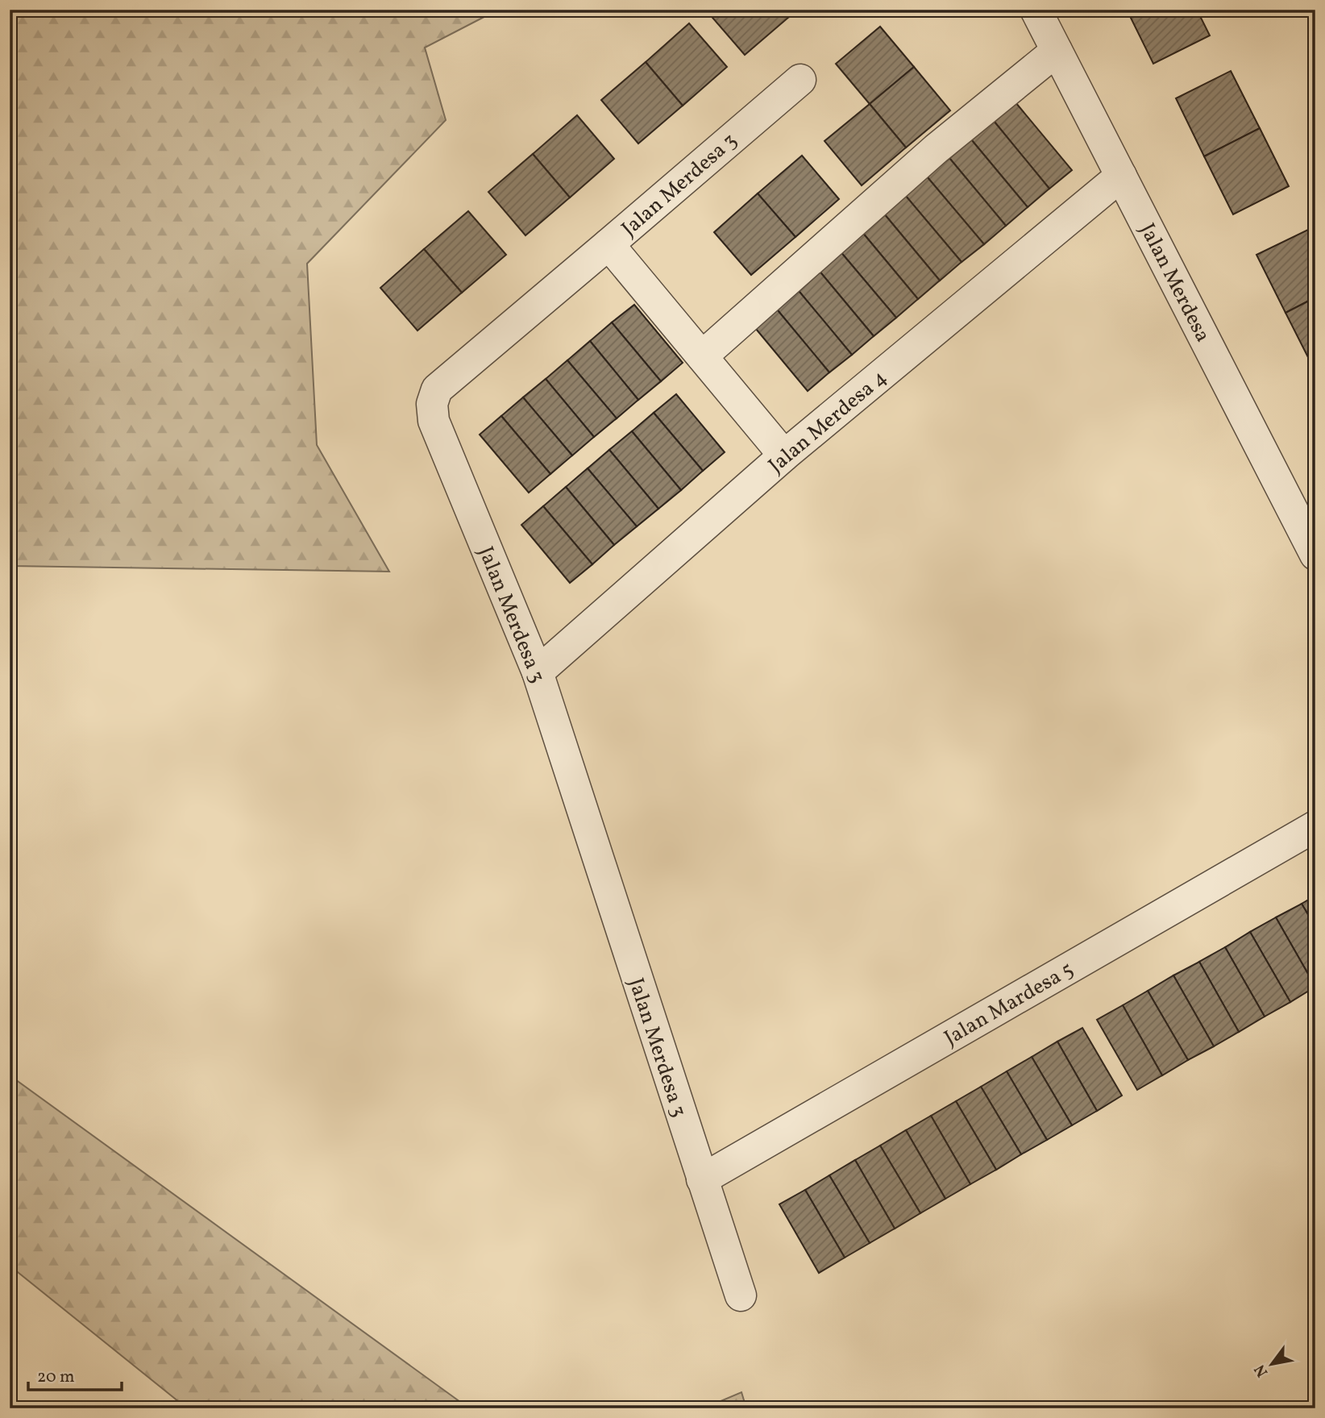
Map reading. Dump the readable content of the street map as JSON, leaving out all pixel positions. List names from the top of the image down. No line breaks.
{"streets":{"street":["Jalan Merdesa 3","Jalan Merdesa","Jalan Merdesa 4","Jalan Mardesa 5"]},"crossings":[["Jalan Merdesa 3","Jalan Merdesa 4"],["Jalan Merdesa 3","Jalan Mardesa 5"],["Jalan Merdesa","Jalan Merdesa 4"]],"scale_bar":"20 m","north":"bottom left"}
